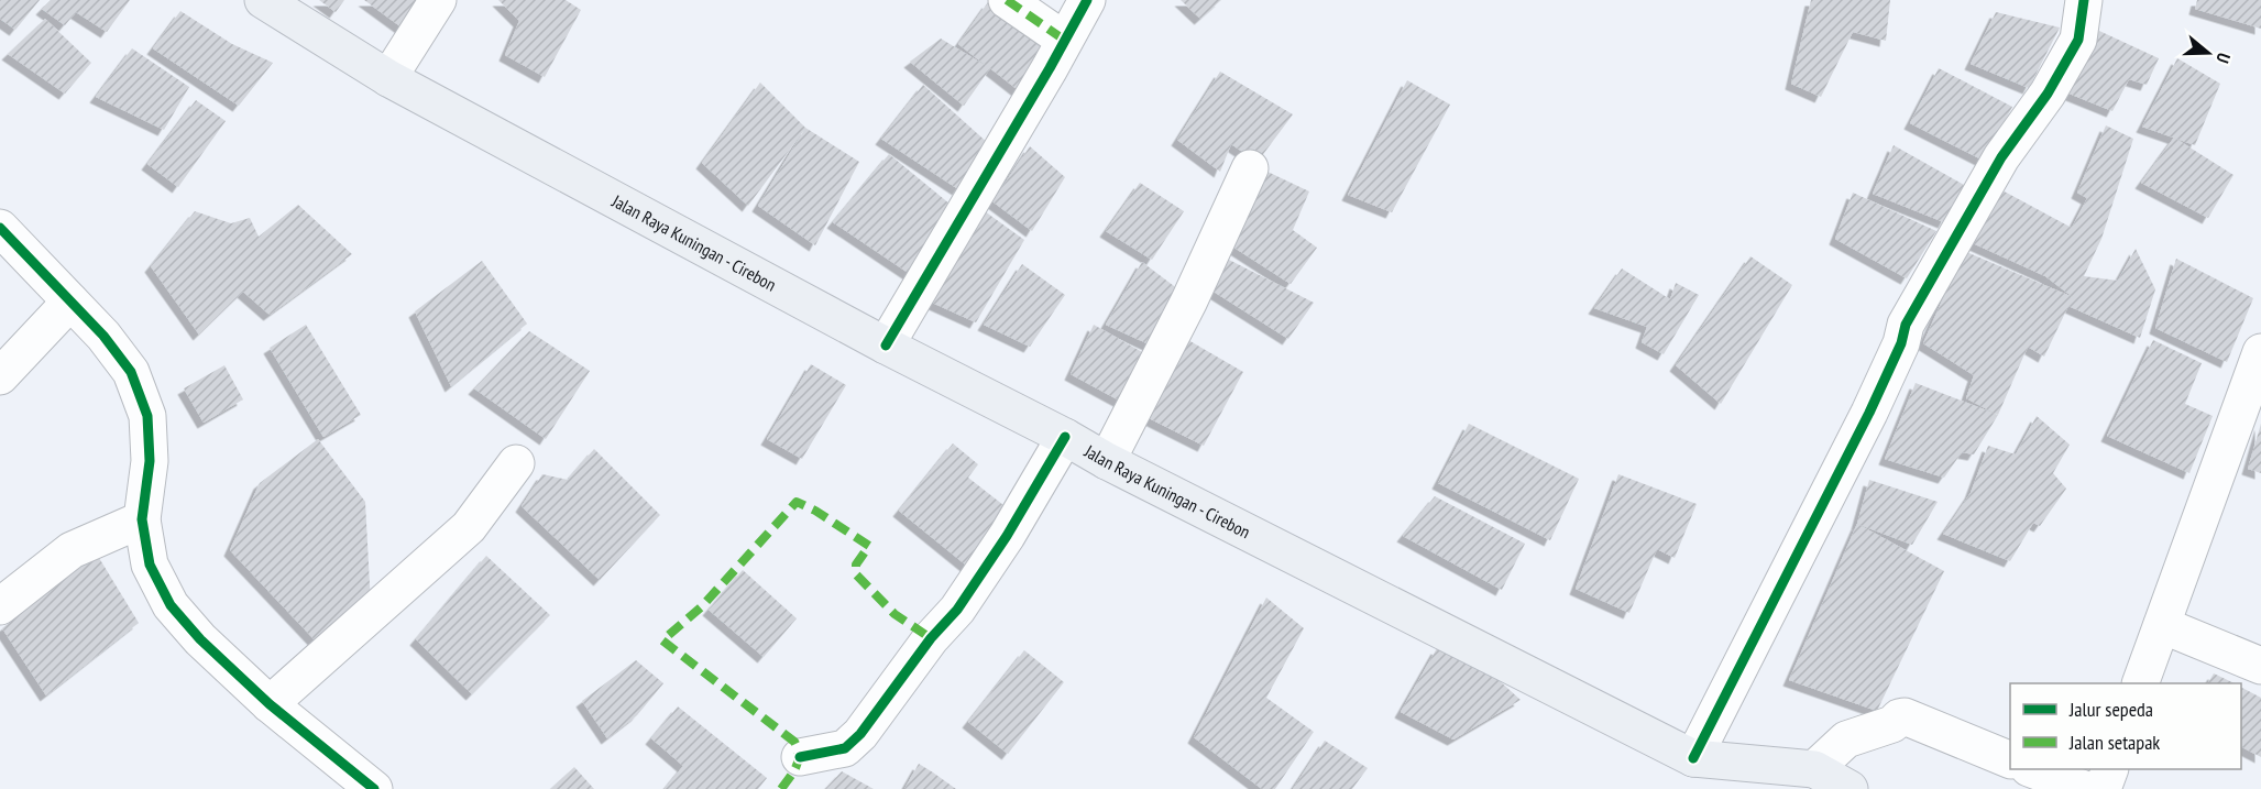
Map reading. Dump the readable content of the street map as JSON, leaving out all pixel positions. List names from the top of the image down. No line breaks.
{"streets":{"highway":["Jalan Raya Kuningan - Cirebon"]},"legend":["Jalur sepeda","Jalan setapak"],"north":"right"}
